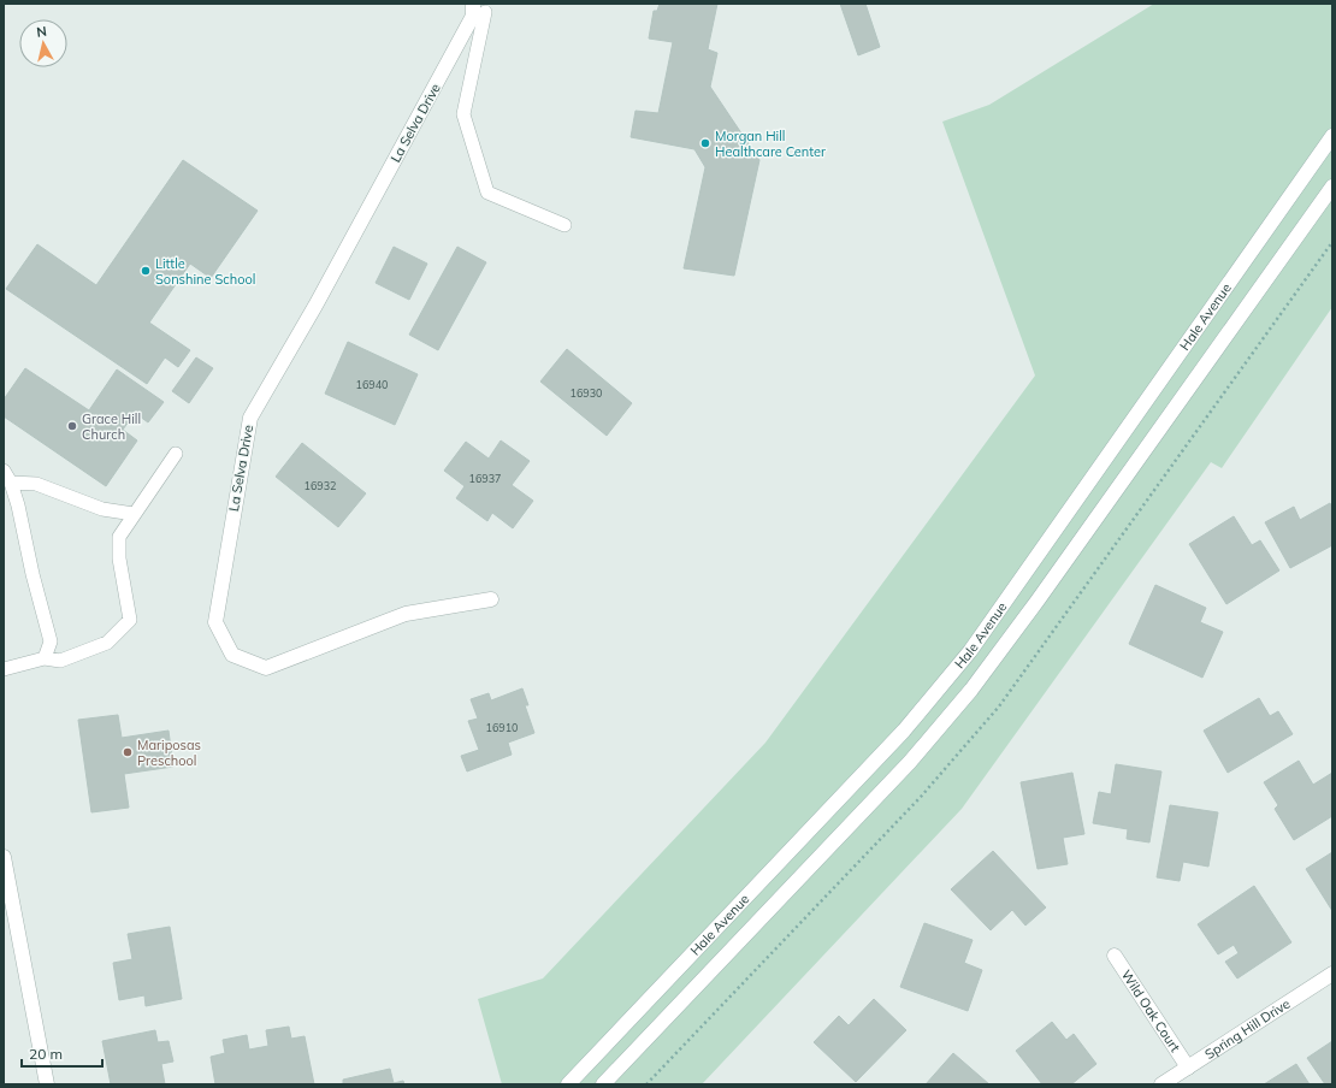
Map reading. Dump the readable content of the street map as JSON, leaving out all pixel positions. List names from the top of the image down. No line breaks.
{"streets":{"main road":["La Selva Drive","Hale Avenue","Wild Oak Court","Spring Hill Drive"]},"crossings":[["Wild Oak Court","Spring Hill Drive"]],"places":["Morgan Hill Healthcare Center","Little Sonshine School","Grace Hill Church","Mariposas Preschool"],"house_numbers":["16940","16930","16937","16932","16910"],"scale_bar":"20 m","north":"top"}
